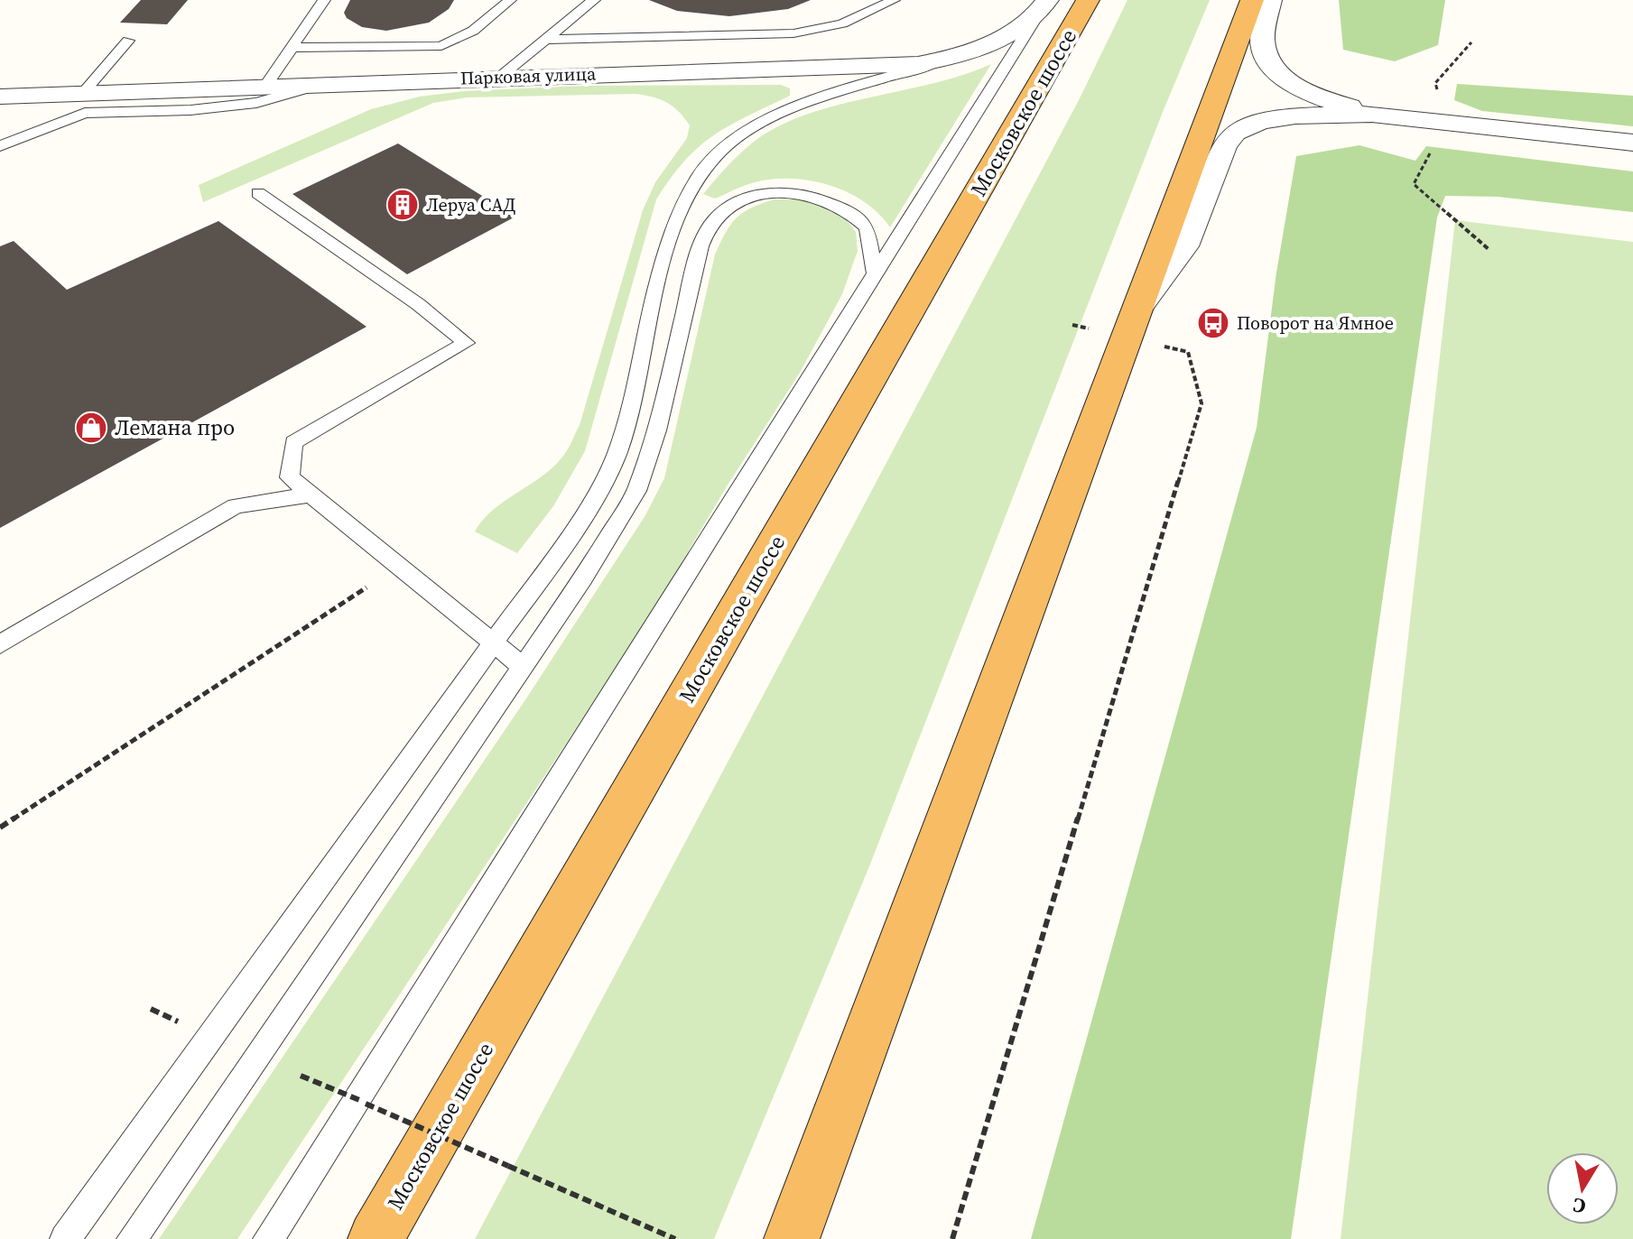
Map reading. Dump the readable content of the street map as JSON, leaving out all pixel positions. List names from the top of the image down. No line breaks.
{"streets":{"highway":["Московское шоссе"],"street":["Парковая улица"]},"places":{"building":["Леруа САД"],"bus stop":["Поворот на Ямное"],"shop":["Лемана про"]},"north":"bottom"}
